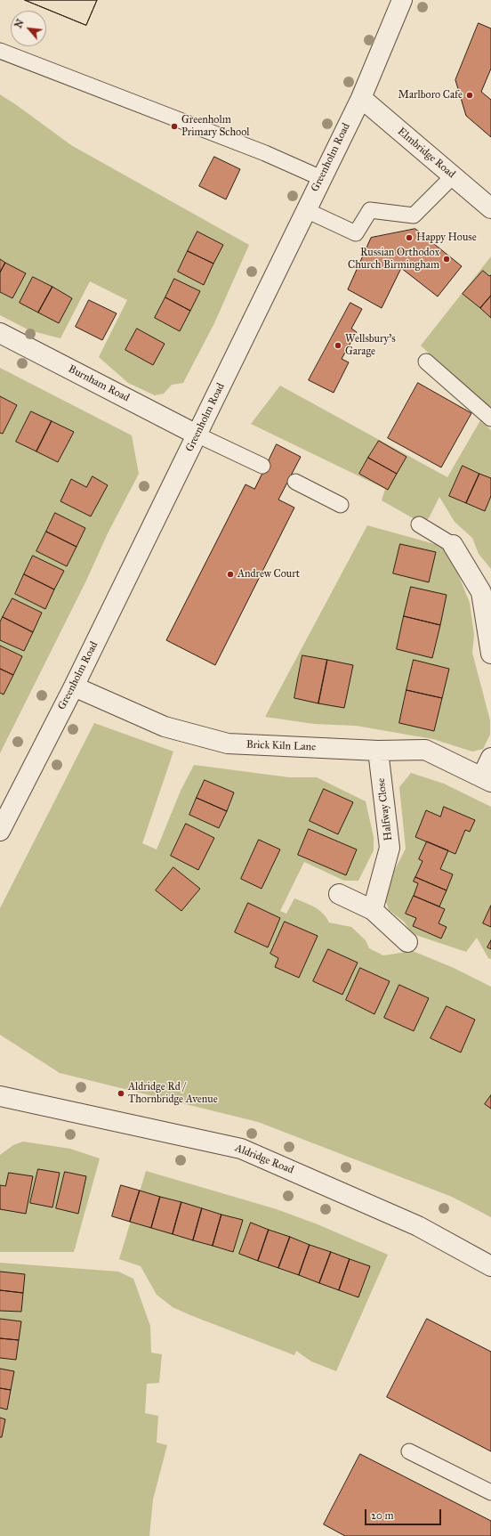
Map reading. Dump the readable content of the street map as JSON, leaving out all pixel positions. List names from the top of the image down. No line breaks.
{"streets":{"street":["Elmbridge Road","Greenholm Road","Burnham Road","Brick Kiln Lane","Halfway Close","Aldridge Road"]},"crossings":[["Elmbridge Road","Greenholm Road"],["Greenholm Road","Burnham Road"],["Greenholm Road","Brick Kiln Lane"],["Brick Kiln Lane","Halfway Close"]],"places":["Marlboro Cafe","Greenholm Primary School","Happy House","Russian Orthodox Church Birmingham","Wellsbury's Garage","Andrew Court","Aldridge Rd / Thornbridge Avenue"],"scale_bar":"20 m","north":"top left"}
